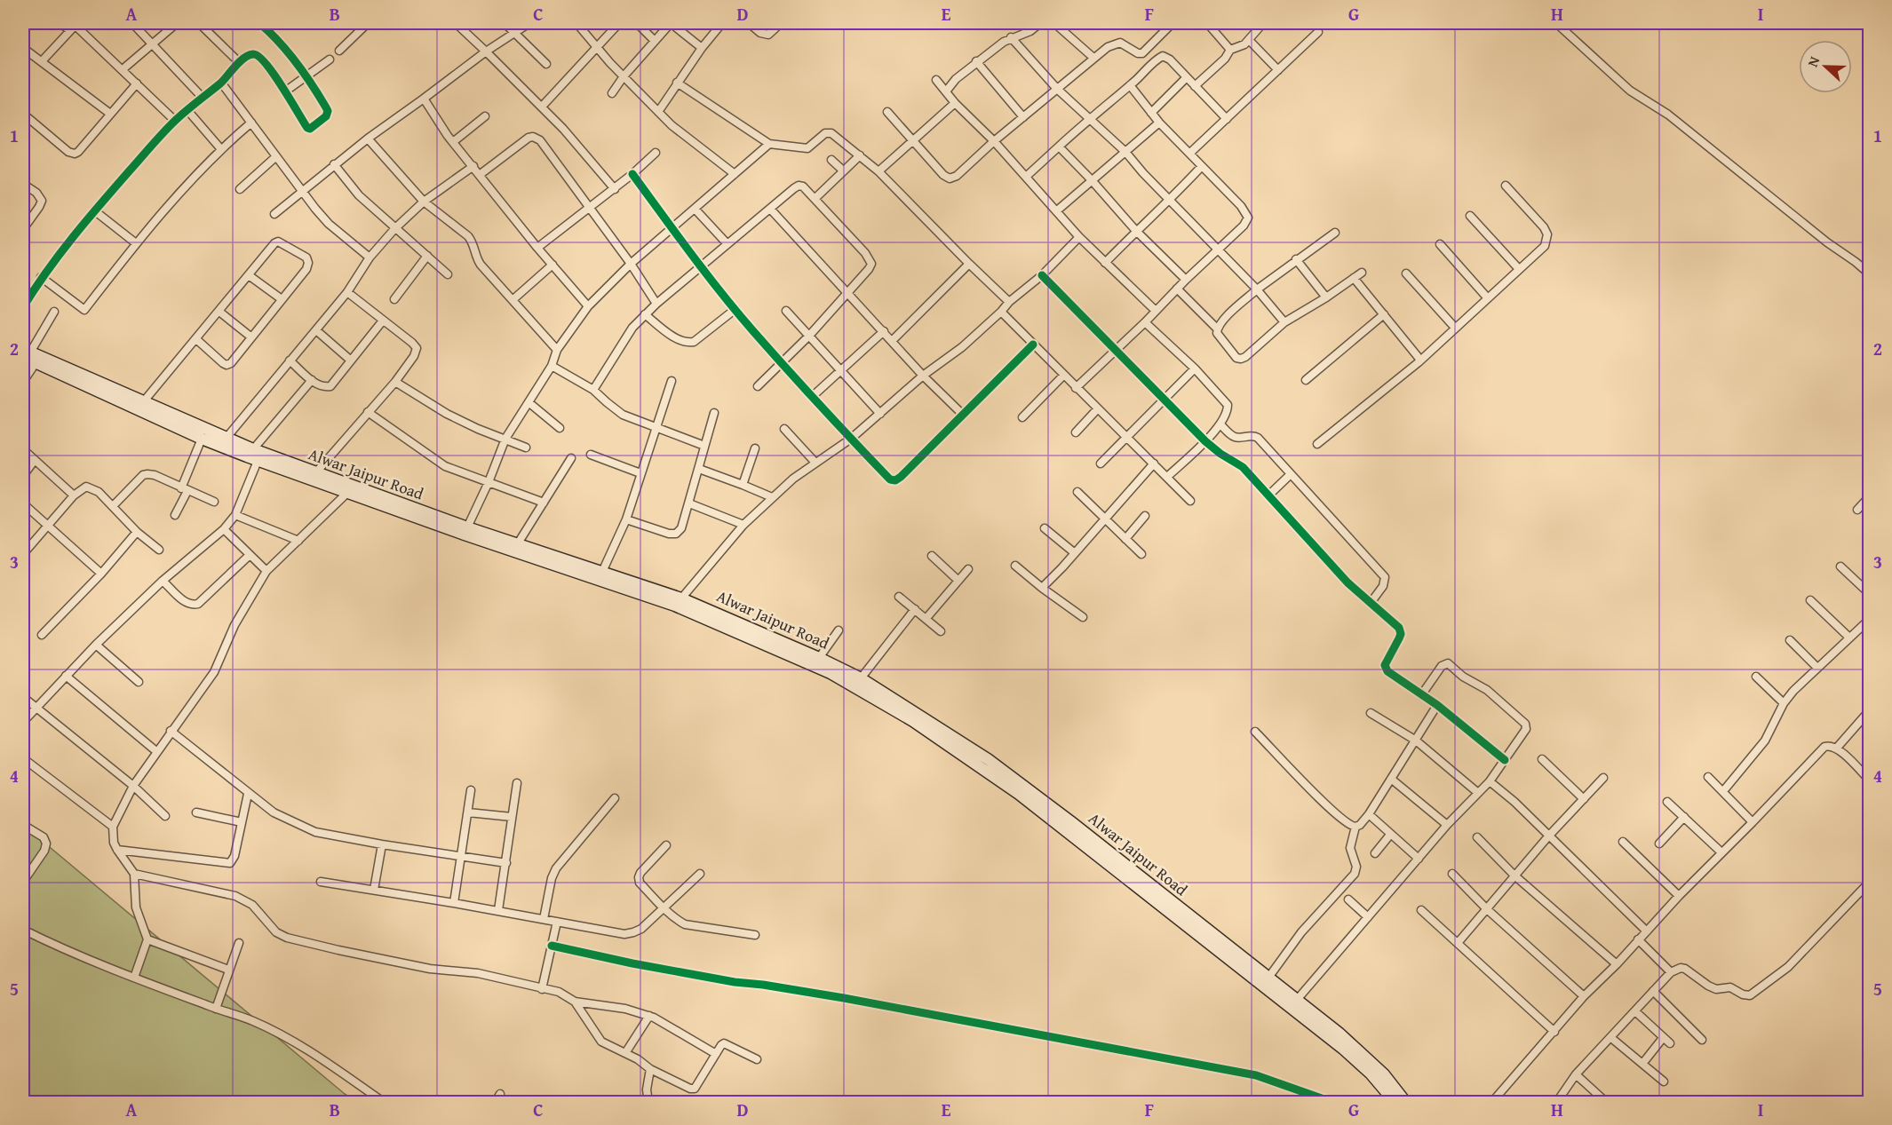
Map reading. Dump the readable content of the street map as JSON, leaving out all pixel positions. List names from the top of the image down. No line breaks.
{"streets":{"main road":["Alwar Jaipur Road"]},"north":"left","grid":{"columns":["A","B","C","D","E","F","G","H","I"],"rows":["1","2","3","4","5"]}}
